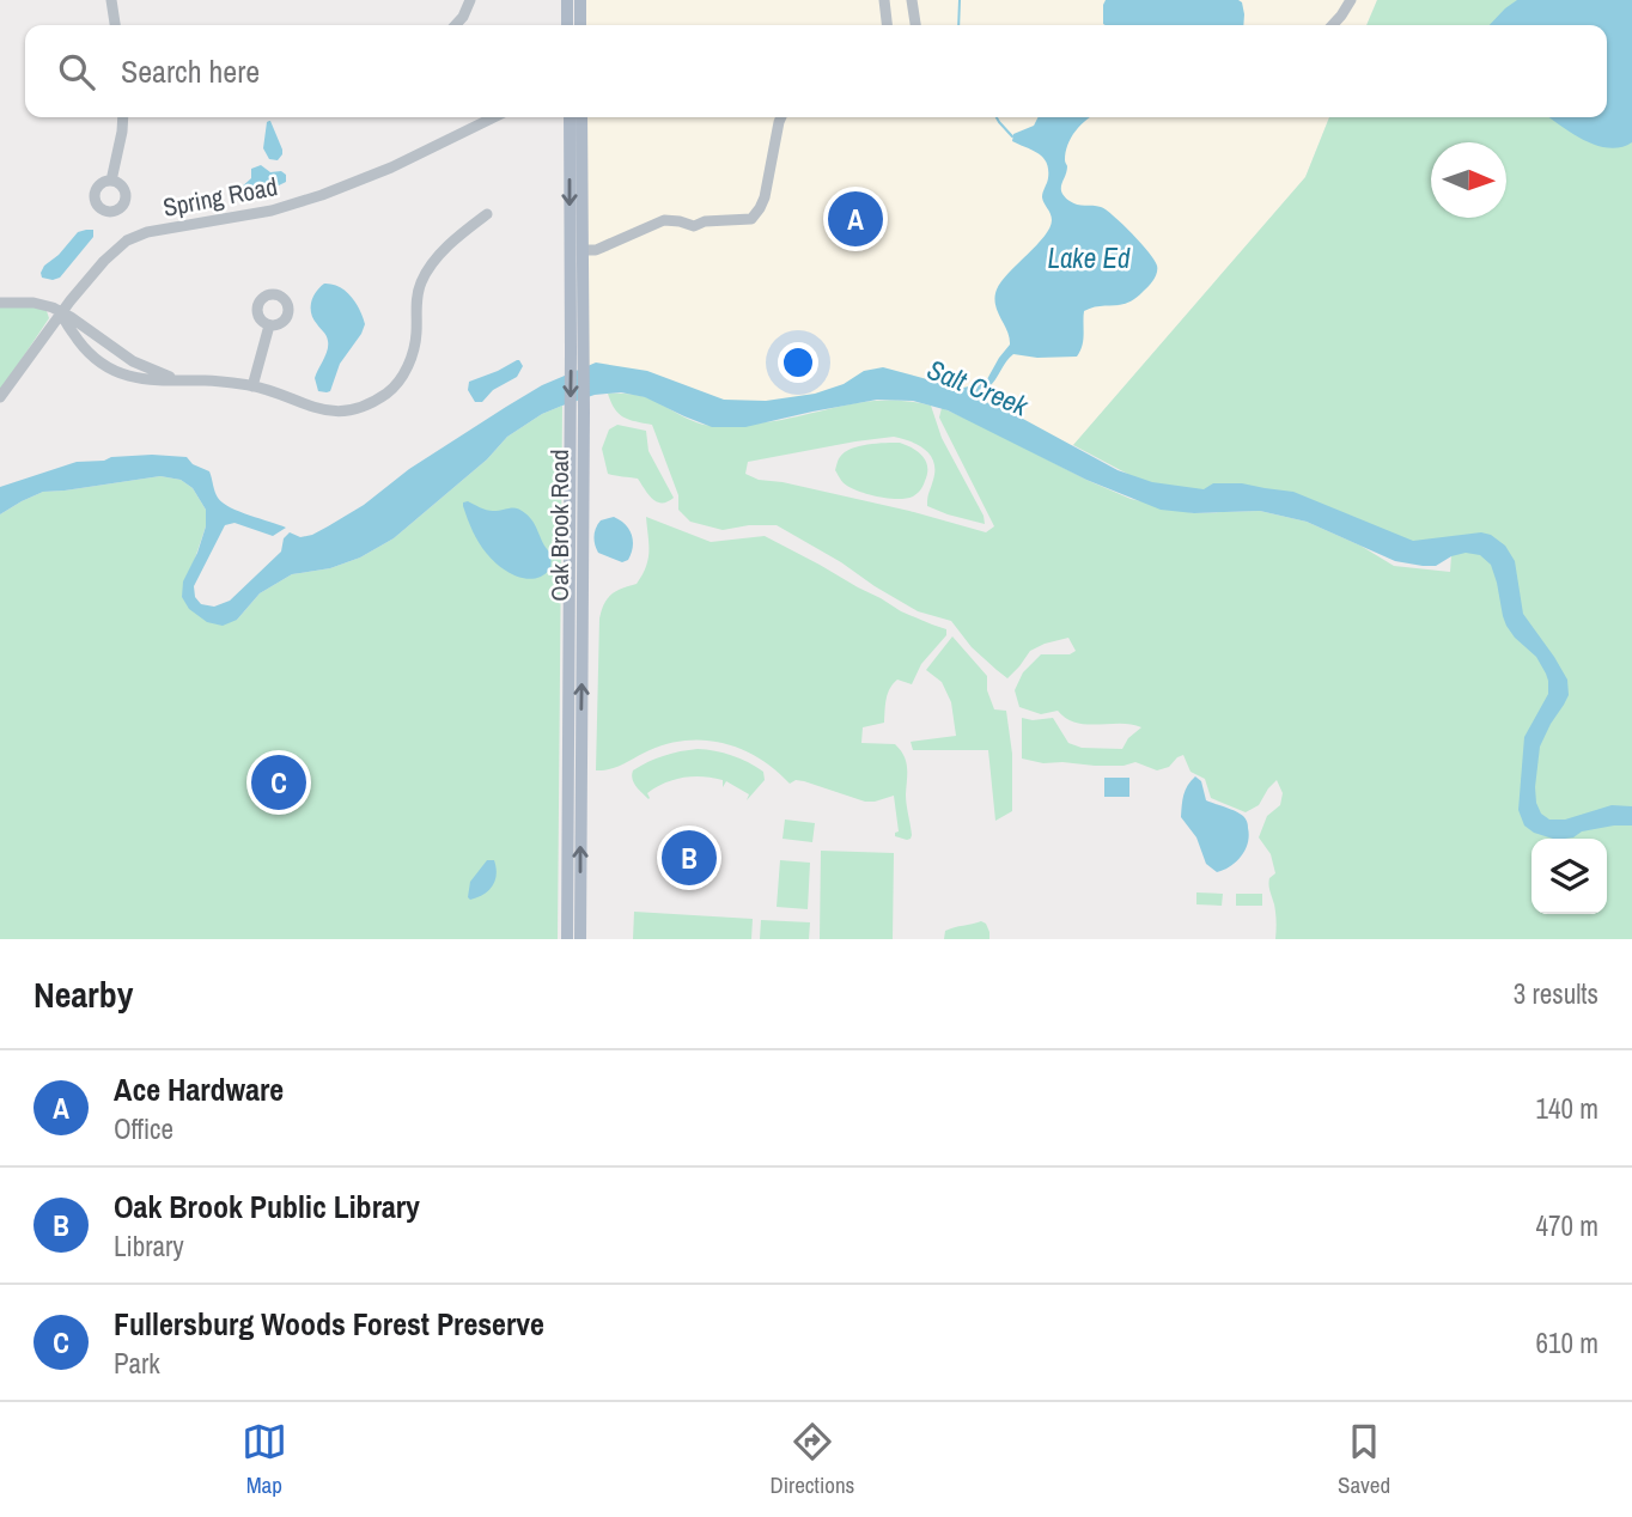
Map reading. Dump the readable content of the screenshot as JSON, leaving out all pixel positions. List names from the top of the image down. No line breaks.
{"streets":{"main road":["Oak Brook Road"],"street":["Spring Road"]},"water":["Lake Ed","Salt Creek"],"north":"right","page":{"search":"Search here","pins":["A","C","B"],"heading":["Nearby","3 results"],"list":[{"mark":"A","name":"Ace Hardware","note":"Office","value":"140 m"},{"mark":"B","name":"Oak Brook Public Library","note":"Library","value":"470 m"},{"mark":"C","name":"Fullersburg Woods Forest Preserve","note":"Park","value":"610 m"}],"nav":["Map","Directions","Saved"]}}
